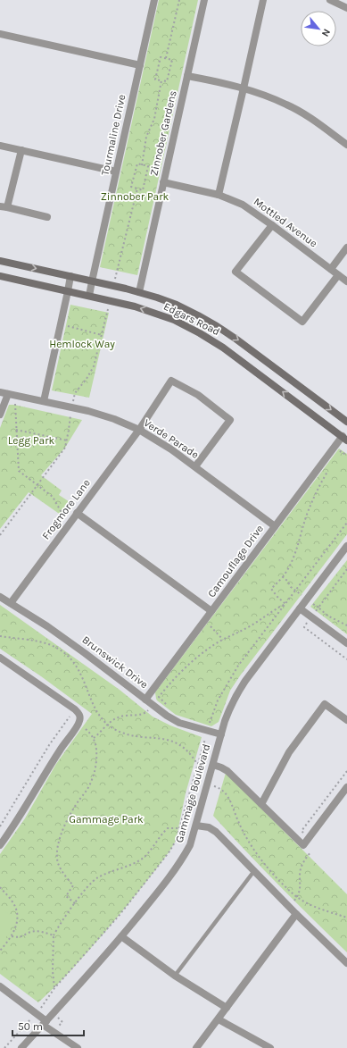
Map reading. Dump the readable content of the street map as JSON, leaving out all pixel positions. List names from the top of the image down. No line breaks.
{"streets":{"main road":["Edgars Road"],"street":["Zinnober Gardens","Tourmaline Drive","Mottled Avenue","Verde Parade","Frogmore Lane","Camouflage Drive","Brunswick Drive","Gammage Boulevard"]},"crossings":[["Zinnober Gardens","Mottled Avenue"],["Zinnober Gardens","Edgars Road"],["Tourmaline Drive","Edgars Road"],["Edgars Road","Camouflage Drive"],["Verde Parade","Frogmore Lane"],["Verde Parade","Camouflage Drive"],["Frogmore Lane","Brunswick Drive"],["Camouflage Drive","Brunswick Drive"],["Brunswick Drive","Gammage Boulevard"]],"parks":["Zinnober Park","Hemlock Way","Legg Park","Gammage Park"],"scale_bar":"50 m","north":"bottom right"}
